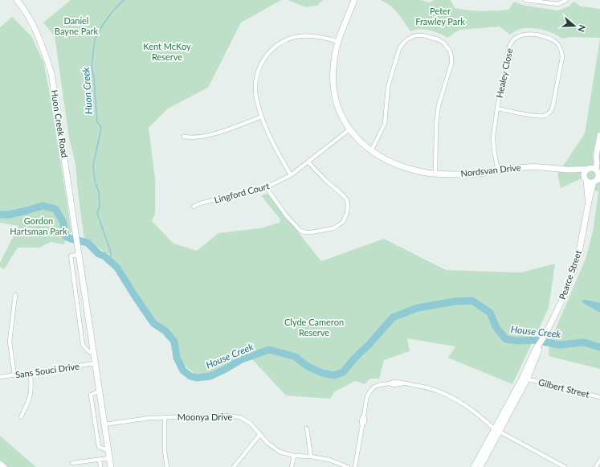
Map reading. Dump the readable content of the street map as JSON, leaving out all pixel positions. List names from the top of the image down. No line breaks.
{"streets":{"street":["Healey Close","Huon Creek Road","Nordsvan Drive","Lingford Court","Pearce Street","Sans Souci Drive","Gilbert Street","Moonya Drive"]},"crossings":[["Healey Close","Nordsvan Drive"],["Huon Creek Road","Sans Souci Drive"],["Huon Creek Road","Moonya Drive"],["Nordsvan Drive","Lingford Court"],["Nordsvan Drive","Pearce Street"],["Pearce Street","Gilbert Street"]],"water":["Huon Creek","House Creek"],"parks":["Peter Frawley Park","Daniel Bayne Park","Kent McKoy Reserve","Gordon Hartsman Park","Clyde Cameron Reserve"],"north":"right"}
